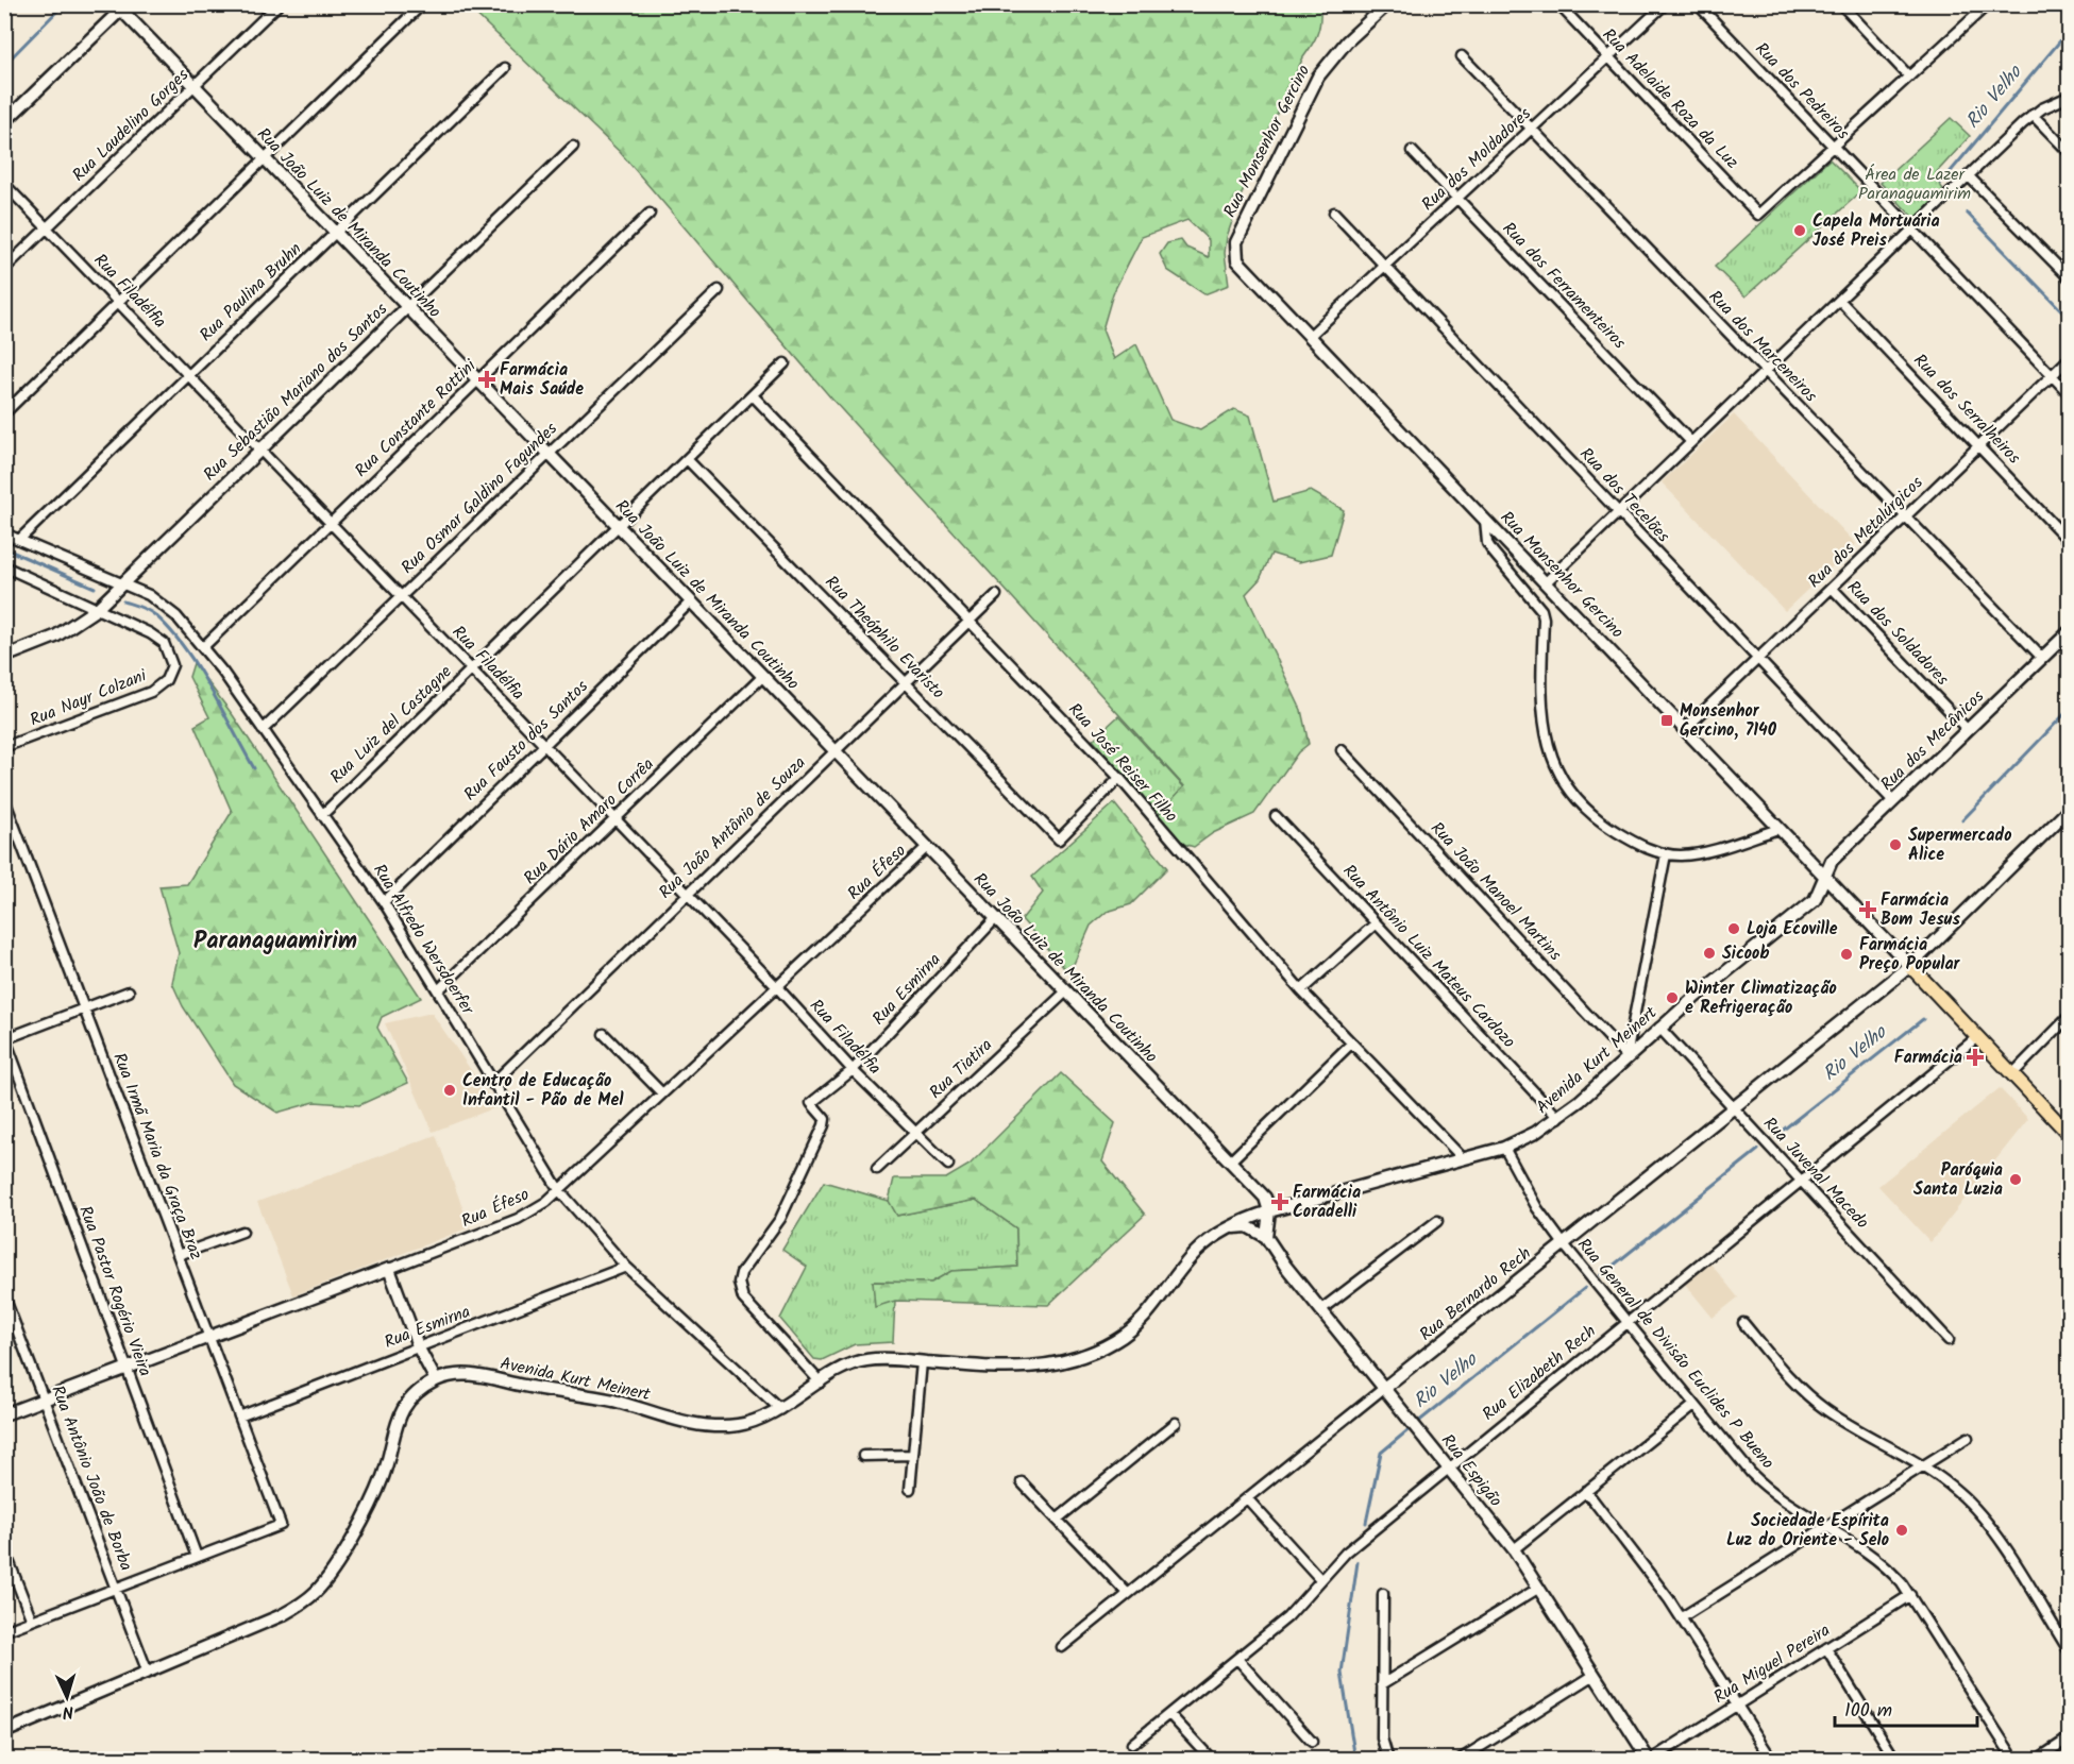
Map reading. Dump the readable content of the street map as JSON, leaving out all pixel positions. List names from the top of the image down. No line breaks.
{"streets":{"main road":["Rua Monsenhor Gercino","Rua João Luiz de Miranda Coutinho","Rua Sebastião Mariano dos Santos","Rua dos Mecânicos","Rua Éfeso","Avenida Kurt Meinert","Rua Bernardo Rech","Rua Espigão"],"street":["Rua dos Pedreiros","Rua Adelaide Roza da Luz","Rua Laudelino Gorges","Rua dos Moldadores","Rua dos Ferramenteiros","Rua Filadélfia","Rua Paulina Bruhn","Rua dos Marceneiros","Rua dos Serralheiros","Rua Constante Rottini","Rua dos Tecelões","Rua Osmar Galdino Fagundes","Rua dos Metalúrgicos","Rua dos Soldadores","Rua Theóphilo Evaristo","Rua Nayr Colzani","Rua Luiz del Castagne","Rua Fausto dos Santos","Rua José Reiser Filho","Rua Dário Amaro Corrêa","Rua João Antônio de Souza","Rua João Manoel Martins","Rua Alfredo Wersdoerfer","Rua Antônio Luiz Mateus Cardozo","Rua Esmirna","Rua Tiatira","Rua Irmã Maria da Graça Braz","Rua Juvenal Macedo","Rua Pastor Rogério Vieira","Rua General de Divisão Euclides P Bueno","Rua Elizabeth Rech","Rua Antônio João de Borba","Rua Miguel Pereira"]},"crossings":[["Rua dos Pedreiros","Rua Adelaide Roza da Luz"],["Rua dos Pedreiros","Rua dos Metalúrgicos"],["Rua Adelaide Roza da Luz","Rua dos Moldadores"],["Rua Laudelino Gorges","Rua João Luiz de Miranda Coutinho"],["Rua Laudelino Gorges","Rua Filadélfia"],["Rua Monsenhor Gercino","Rua dos Moldadores"],["Rua Monsenhor Gercino","Rua dos Metalúrgicos"],["Rua Monsenhor Gercino","Rua dos Mecânicos"],["Rua Monsenhor Gercino","Avenida Kurt Meinert"],["Rua Monsenhor Gercino","Rua Bernardo Rech"],["Rua Monsenhor Gercino","Rua Elizabeth Rech"],["Rua dos Moldadores","Rua dos Ferramenteiros"],["Rua dos Moldadores","Rua dos Marceneiros"],["Rua dos Moldadores","Rua dos Tecelões"],["Rua João Luiz de Miranda Coutinho","Rua Paulina Bruhn"],["Rua João Luiz de Miranda Coutinho","Rua Sebastião Mariano dos Santos"],["Rua João Luiz de Miranda Coutinho","Rua Constante Rottini"],["Rua João Luiz de Miranda Coutinho","Rua Osmar Galdino Fagundes"],["Rua João Luiz de Miranda Coutinho","Rua Luiz del Castagne"],["Rua João Luiz de Miranda Coutinho","Rua Fausto dos Santos"],["Rua João Luiz de Miranda Coutinho","Rua Dário Amaro Corrêa"],["Rua João Luiz de Miranda Coutinho","Rua João Antônio de Souza"],["Rua João Luiz de Miranda Coutinho","Rua Éfeso"],["Rua João Luiz de Miranda Coutinho","Rua Esmirna"],["Rua João Luiz de Miranda Coutinho","Avenida Kurt Meinert"],["Rua João Luiz de Miranda Coutinho","Rua Tiatira"],["Rua Filadélfia","Rua Paulina Bruhn"],["Rua Filadélfia","Rua Sebastião Mariano dos Santos"],["Rua Filadélfia","Rua Constante Rottini"],["Rua Filadélfia","Rua Osmar Galdino Fagundes"],["Rua Filadélfia","Rua Luiz del Castagne"],["Rua Filadélfia","Rua Fausto dos Santos"],["Rua Filadélfia","Rua Dário Amaro Corrêa"],["Rua Filadélfia","Rua João Antônio de Souza"],["Rua Filadélfia","Rua Éfeso"],["Rua Filadélfia","Rua Esmirna"],["Rua Filadélfia","Rua Tiatira"],["Rua Paulina Bruhn","Rua Alfredo Wersdoerfer"],["Rua dos Marceneiros","Rua dos Metalúrgicos"],["Rua dos Marceneiros","Rua dos Mecânicos"],["Rua Sebastião Mariano dos Santos","Rua Nayr Colzani"],["Rua Sebastião Mariano dos Santos","Rua Alfredo Wersdoerfer"],["Rua dos Serralheiros","Rua dos Metalúrgicos"],["Rua Constante Rottini","Rua Alfredo Wersdoerfer"],["Rua dos Tecelões","Rua dos Metalúrgicos"],["Rua dos Tecelões","Rua dos Mecânicos"],["Rua Osmar Galdino Fagundes","Rua Alfredo Wersdoerfer"],["Rua dos Metalúrgicos","Rua dos Soldadores"],["Rua dos Soldadores","Rua dos Mecânicos"],["Rua Theóphilo Evaristo","Rua Luiz del Castagne"],["Rua Theóphilo Evaristo","Rua José Reiser Filho"],["Rua Theóphilo Evaristo","Rua João Antônio de Souza"],["Rua Luiz del Castagne","Rua José Reiser Filho"],["Rua Luiz del Castagne","Rua Alfredo Wersdoerfer"],["Rua Fausto dos Santos","Rua Alfredo Wersdoerfer"],["Rua dos Mecânicos","Avenida Kurt Meinert"],["Rua José Reiser Filho","Rua João Antônio de Souza"],["Rua José Reiser Filho","Avenida Kurt Meinert"],["Rua Dário Amaro Corrêa","Rua Alfredo Wersdoerfer"],["Rua João Antônio de Souza","Rua Alfredo Wersdoerfer"],["Rua Éfeso","Rua Alfredo Wersdoerfer"],["Rua Éfeso","Rua Irmã Maria da Graça Braz"],["Rua Éfeso","Rua Pastor Rogério Vieira"],["Rua Éfeso","Rua Antônio João de Borba"],["Rua João Manoel Martins","Avenida Kurt Meinert"],["Rua Alfredo Wersdoerfer","Rua Esmirna"],["Rua Alfredo Wersdoerfer","Avenida Kurt Meinert"],["Rua Antônio Luiz Mateus Cardozo","Avenida Kurt Meinert"],["Rua Esmirna","Avenida Kurt Meinert"],["Rua Esmirna","Rua Irmã Maria da Graça Braz"],["Avenida Kurt Meinert","Rua Juvenal Macedo"],["Avenida Kurt Meinert","Rua General de Divisão Euclides P Bueno"],["Avenida Kurt Meinert","Rua Antônio João de Borba"],["Rua Irmã Maria da Graça Braz","Rua Pastor Rogério Vieira"],["Rua Juvenal Macedo","Rua Bernardo Rech"],["Rua Juvenal Macedo","Rua Elizabeth Rech"],["Rua Bernardo Rech","Rua General de Divisão Euclides P Bueno"],["Rua Bernardo Rech","Rua Espigão"],["Rua General de Divisão Euclides P Bueno","Rua Elizabeth Rech"],["Rua General de Divisão Euclides P Bueno","Rua Miguel Pereira"],["Rua Elizabeth Rech","Rua Espigão"],["Rua Espigão","Rua Miguel Pereira"]],"districts":["Paranaguamirim"],"water":["Rio Velho"],"parks":["Área de Lazer Paranaguamirim"],"places":{"other":["Capela Mortuária José Preis","Supermercado Alice","Loja Ecoville","Sicoob","Farmácia Preço Popular","Winter Climatização e Refrigeração","Centro de Educação Infantil - Pão de Mel","Paróquia Santa Luzia","Sociedade Espírita Luz do Oriente - Selo"],"health":["Farmácia Mais Saúde","Farmácia Bom Jesus","Farmácia","Farmácia Coradelli"],"transit":["Monsenhor Gercino, 7140"]},"scale_bar":"100 m","north":"bottom"}
